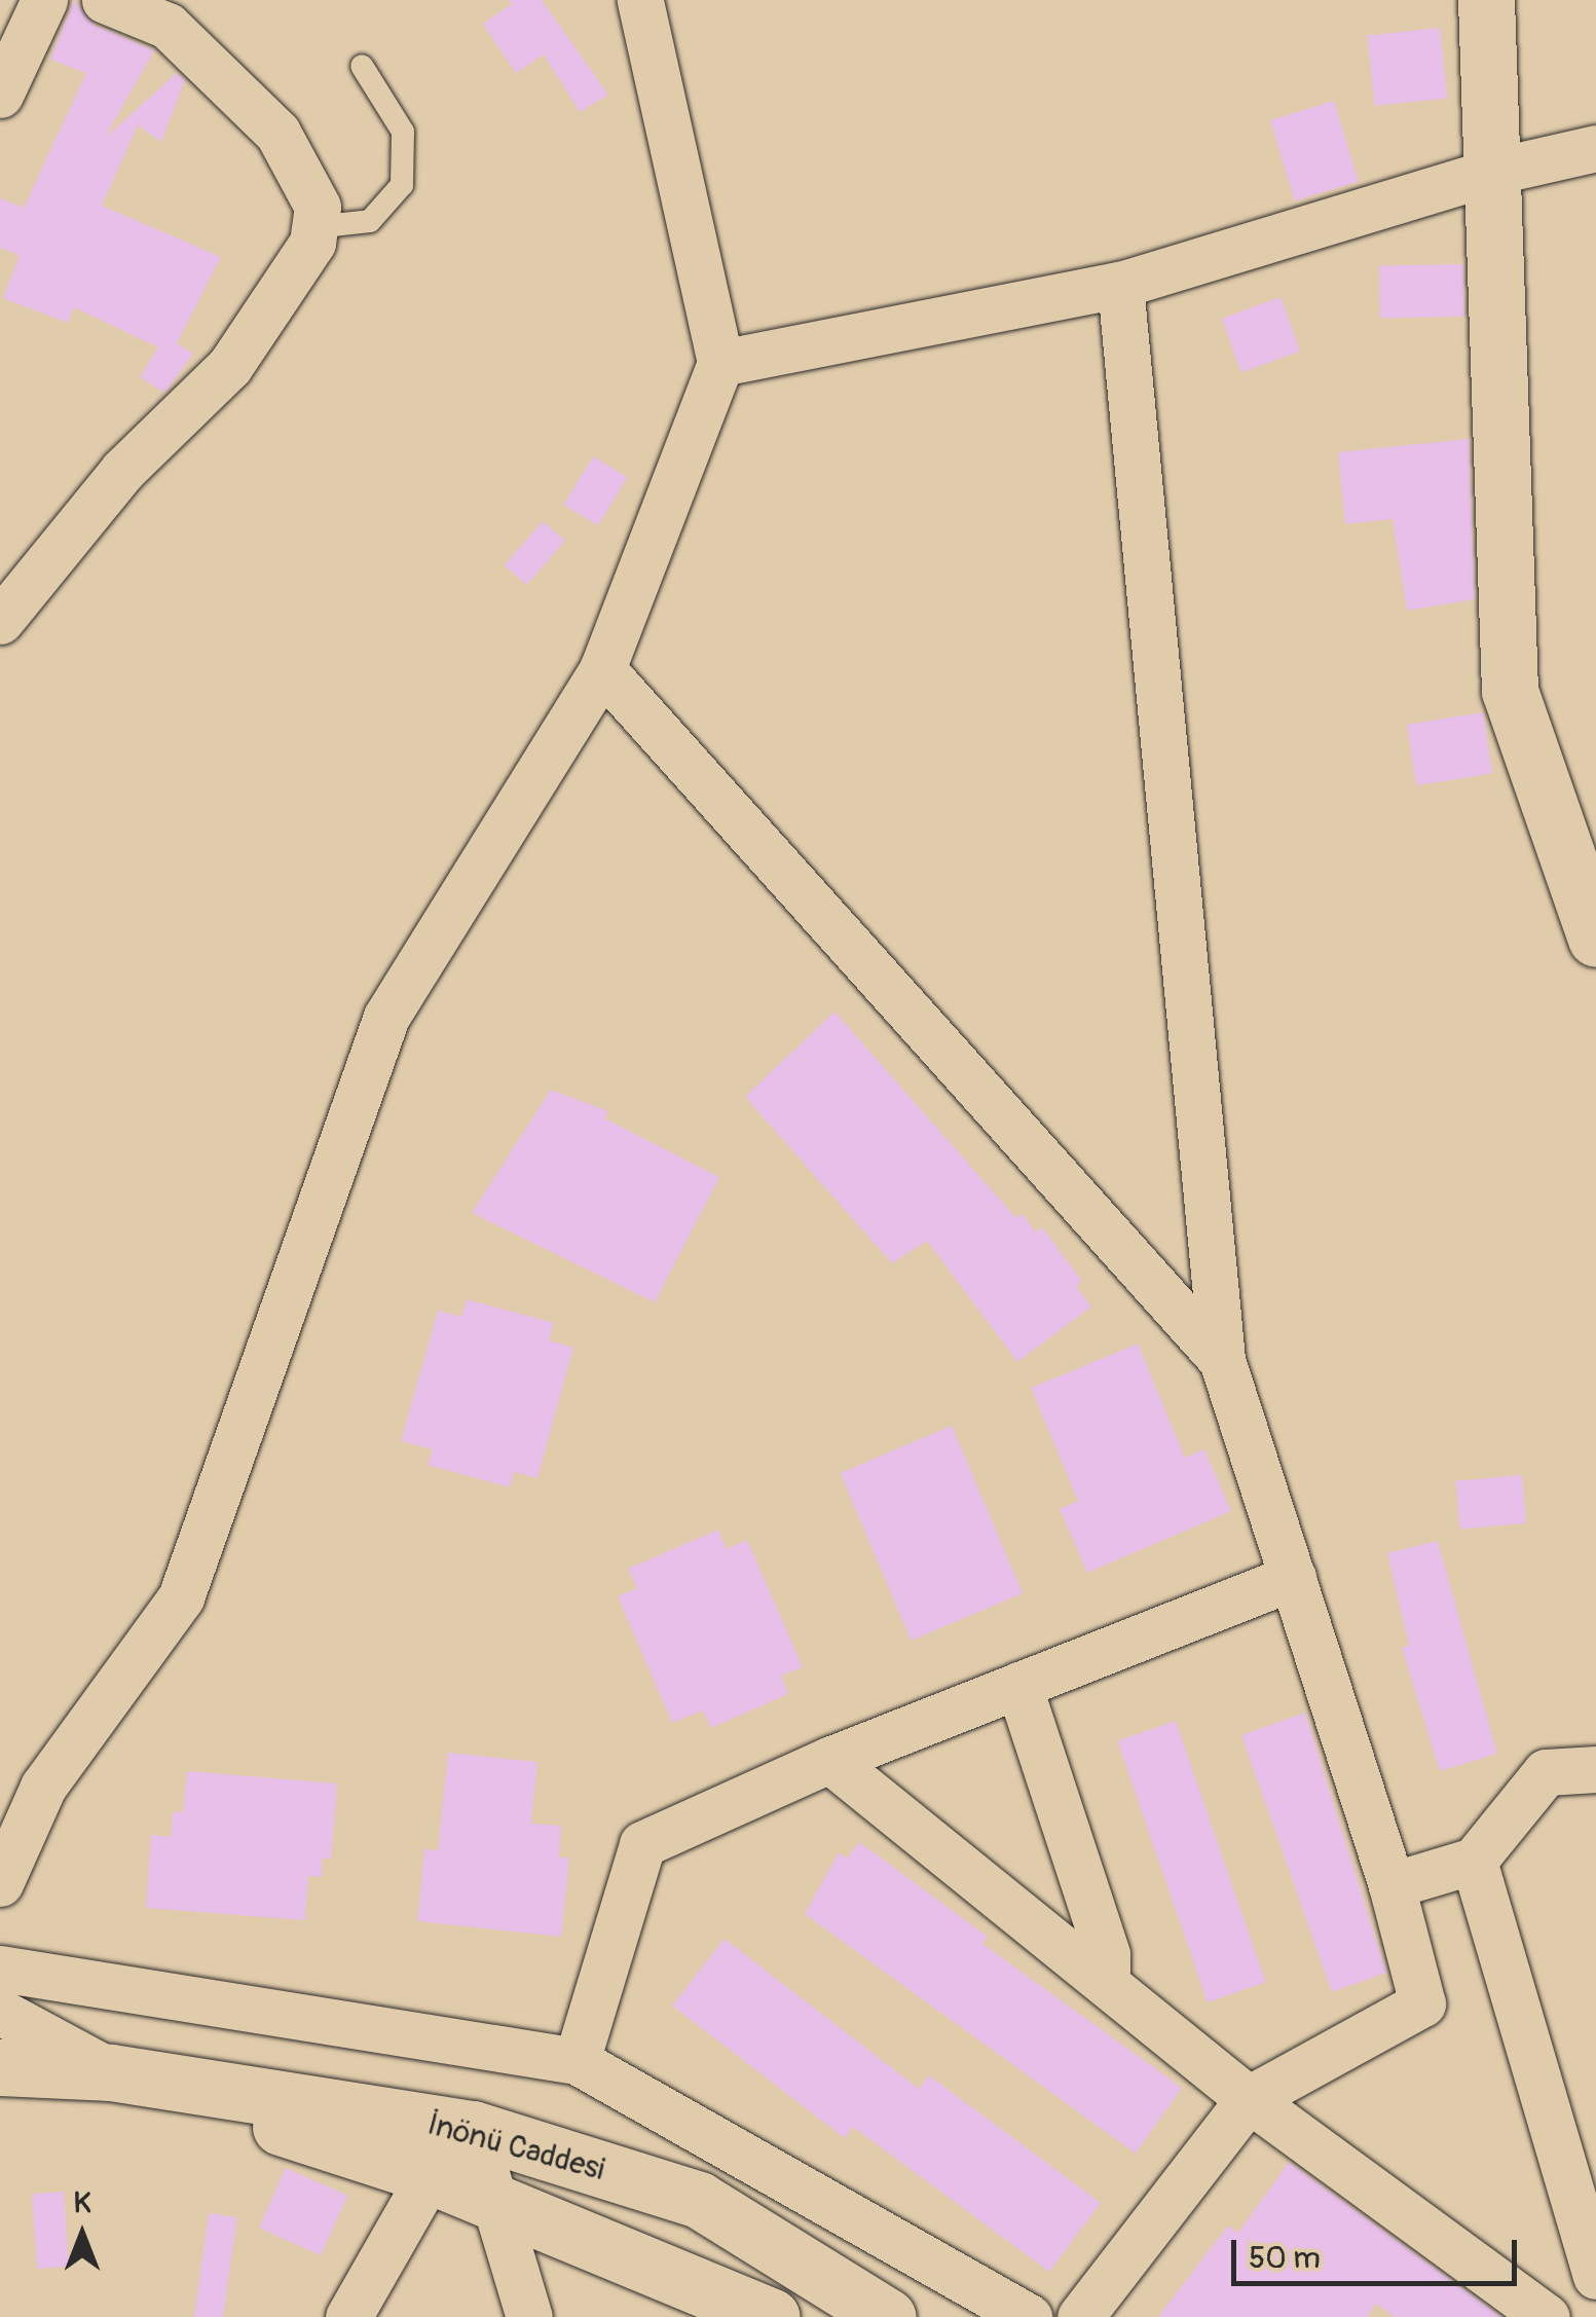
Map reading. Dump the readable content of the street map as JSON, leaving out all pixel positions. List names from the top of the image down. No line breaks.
{"streets":{"main road":["İnönü Caddesi"]},"scale_bar":"50 m","north":"top"}
